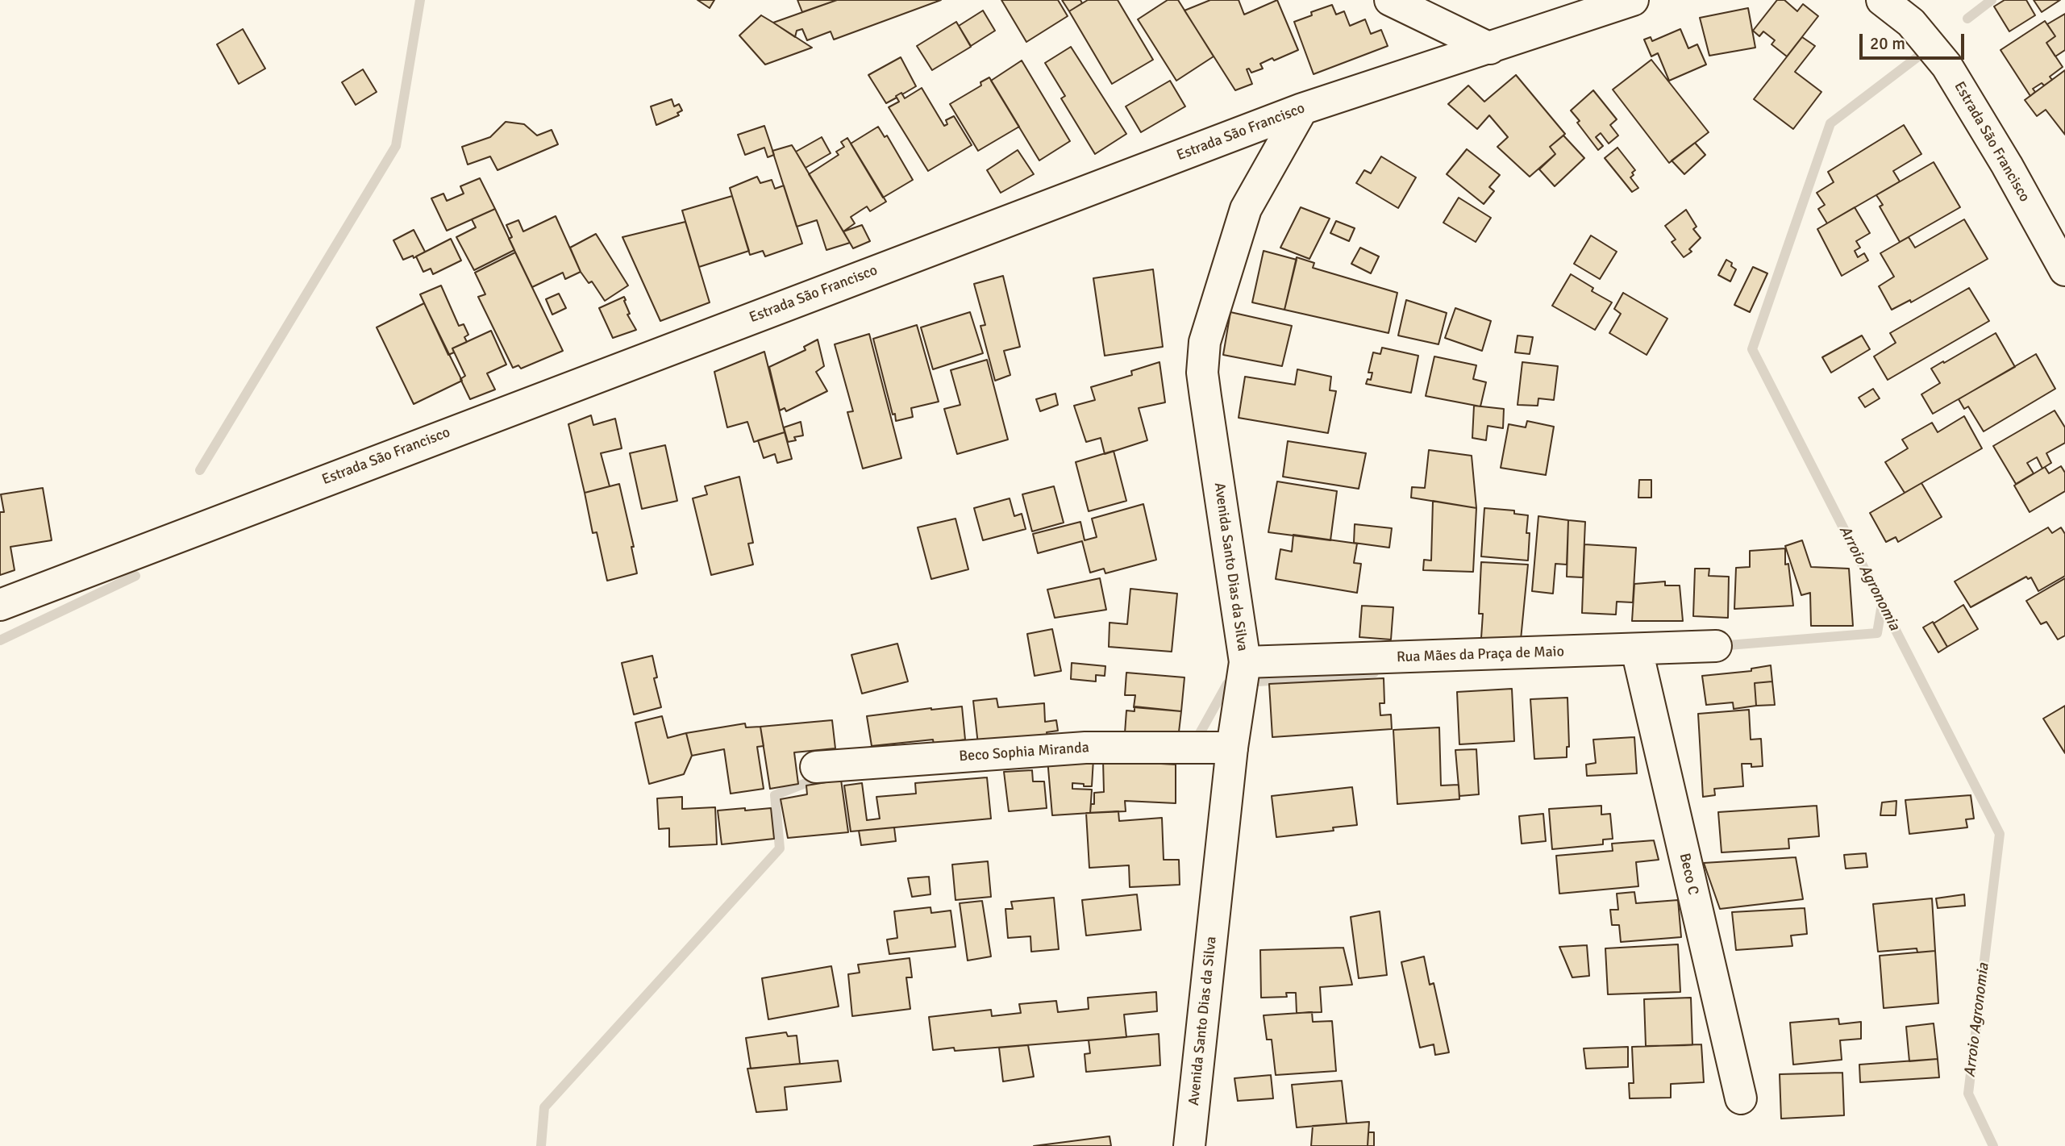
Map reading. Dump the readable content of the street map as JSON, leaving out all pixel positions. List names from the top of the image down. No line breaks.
{"streets":{"street":["Estrada São Francisco","Avenida Santo Dias da Silva","Rua Mães da Praça de Maio","Beco Sophia Miranda","Beco C"]},"crossings":[["Estrada São Francisco","Avenida Santo Dias da Silva"],["Avenida Santo Dias da Silva","Rua Mães da Praça de Maio"],["Avenida Santo Dias da Silva","Beco Sophia Miranda"],["Rua Mães da Praça de Maio","Beco C"]],"water":["Arroio Agronomia"],"scale_bar":"20 m"}
